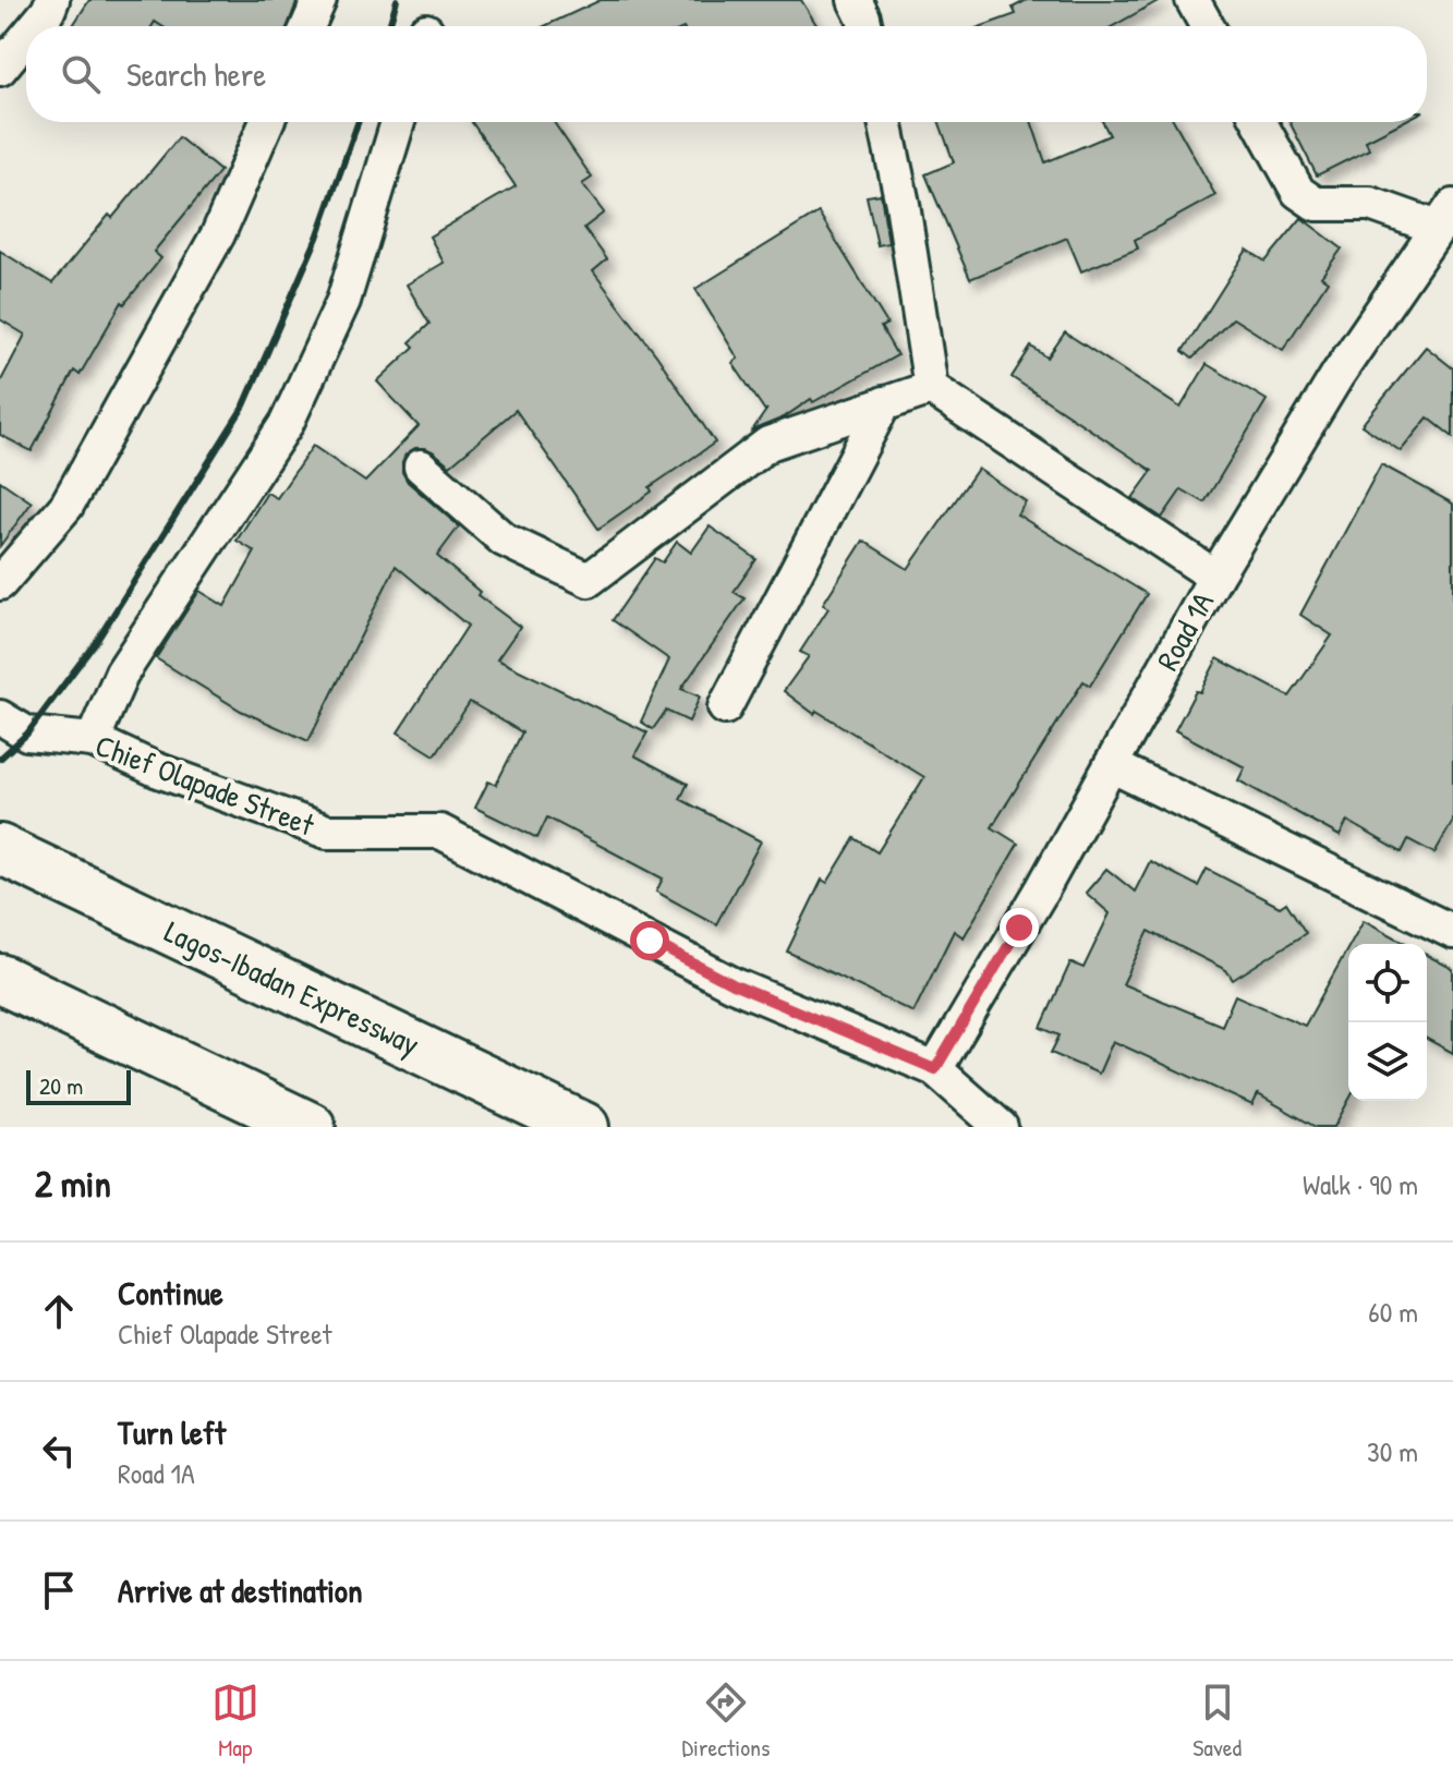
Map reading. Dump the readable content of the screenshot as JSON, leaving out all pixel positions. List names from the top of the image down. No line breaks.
{"streets":{"highway":["Lagos-Ibadan Expressway"],"street":["Road 1A","Chief Olapade Street"]},"crossings":[["Road 1A","Chief Olapade Street"]],"scale_bar":"20 m","page":{"search":"Search here","scale":"20 m","heading":["2 min","Walk · 90 m"],"list":[["Continue","Chief Olapade Street","60 m"],["Turn left","Road 1A","30 m"],"Arrive at destination"],"nav":["Map","Directions","Saved"]}}
